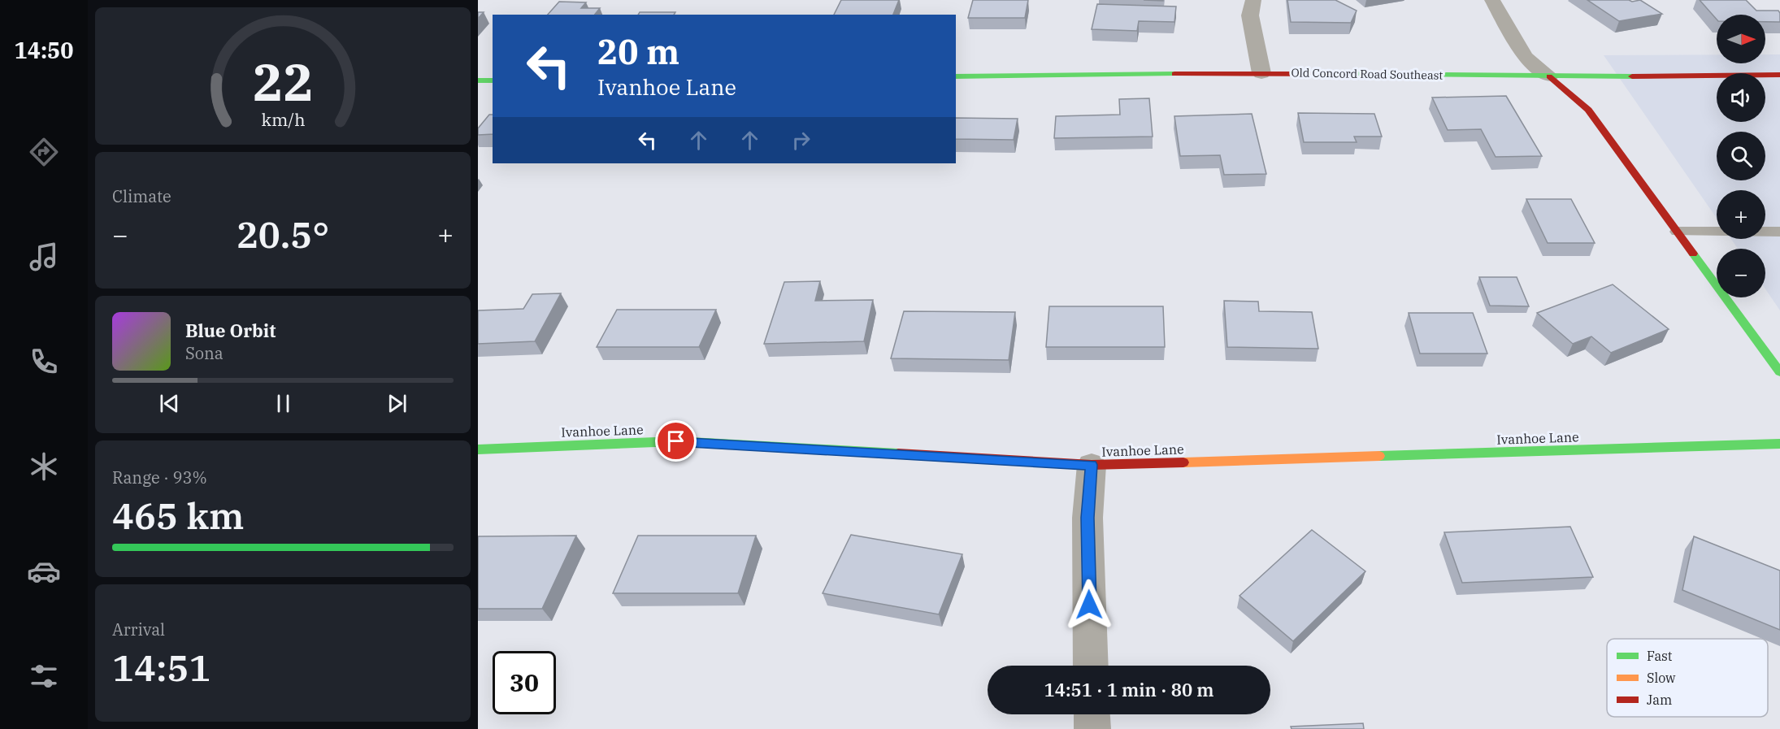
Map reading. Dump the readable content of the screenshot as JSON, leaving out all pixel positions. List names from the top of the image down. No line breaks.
{"streets":{"street":["Old Concord Road Southeast","Ivanhoe Lane"]},"legend":["Fast","Slow","Jam"],"north":"right","page":{"tabs":"14:50","map_buttons":["+","−"],"turn":["20 m","Ivanhoe Lane"],"tile":["Climate",["Range · 93%","465 km"],["Arrival","14:51"]],"heat":["−","20.5°","+"],"song":["Blue Orbit","Sona"],"limit":"30","trip":"14:51 · 1 min · 80 m","gauge":["22","km/h"]}}
